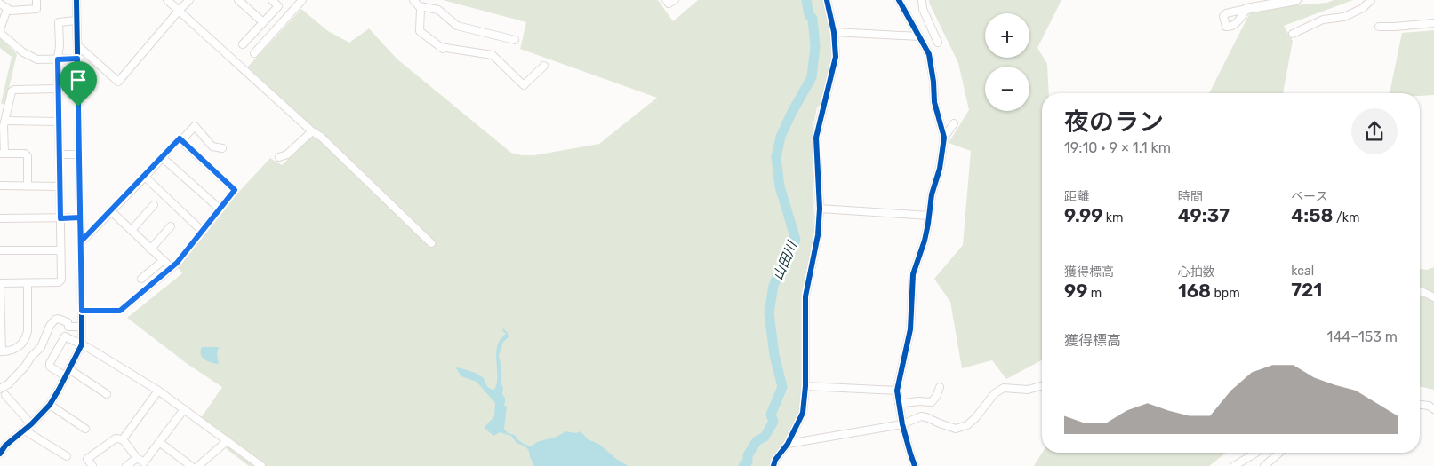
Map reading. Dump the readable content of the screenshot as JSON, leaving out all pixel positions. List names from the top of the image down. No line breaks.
{"water":["山田川"],"page":{"map_buttons":["+","−"],"heading":["夜のラン","19:10 · 9 × 1.1 km"],"stats":[["距離","9.99 km"],["時間","49:37"],["ペース","4:58 /km"],["獲得標高","99 m"],["心拍数","168 bpm"],["kcal","721"]],"chart":["獲得標高","144–153 m"]}}
